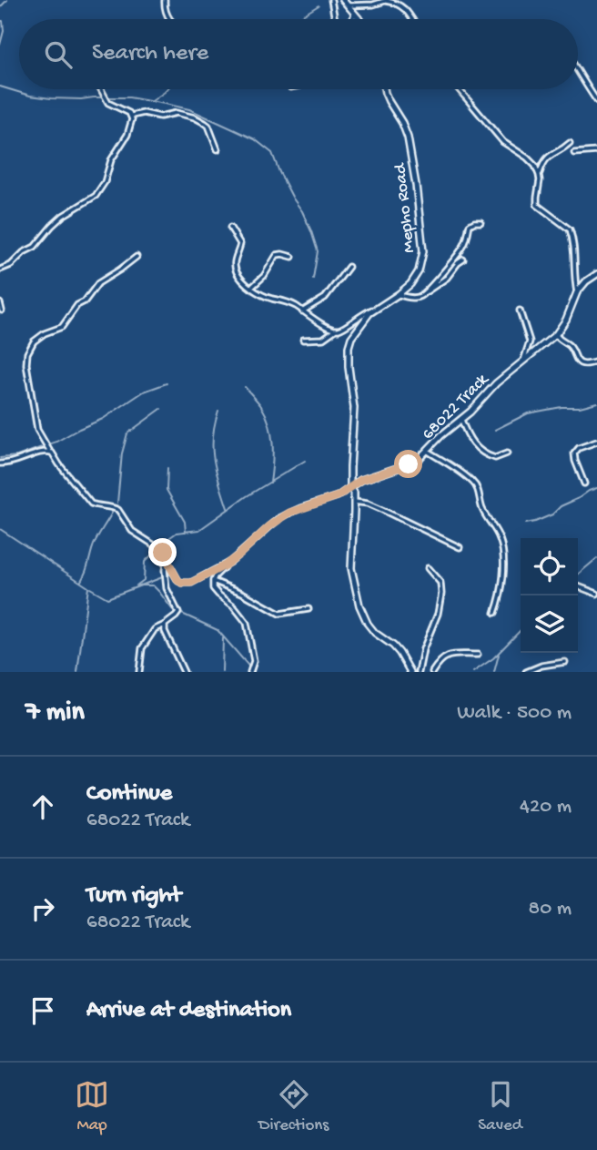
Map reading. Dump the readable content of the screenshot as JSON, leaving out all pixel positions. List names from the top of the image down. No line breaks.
{"streets":{"street":["Mepho Road","68022 Track"]},"crossings":[["Mepho Road","68022 Track"]],"page":{"search":"Search here","heading":["7 min","Walk · 500 m"],"list":[["Continue","68022 Track","420 m"],["Turn right","68022 Track","80 m"],"Arrive at destination"],"nav":["Map","Directions","Saved"]}}
